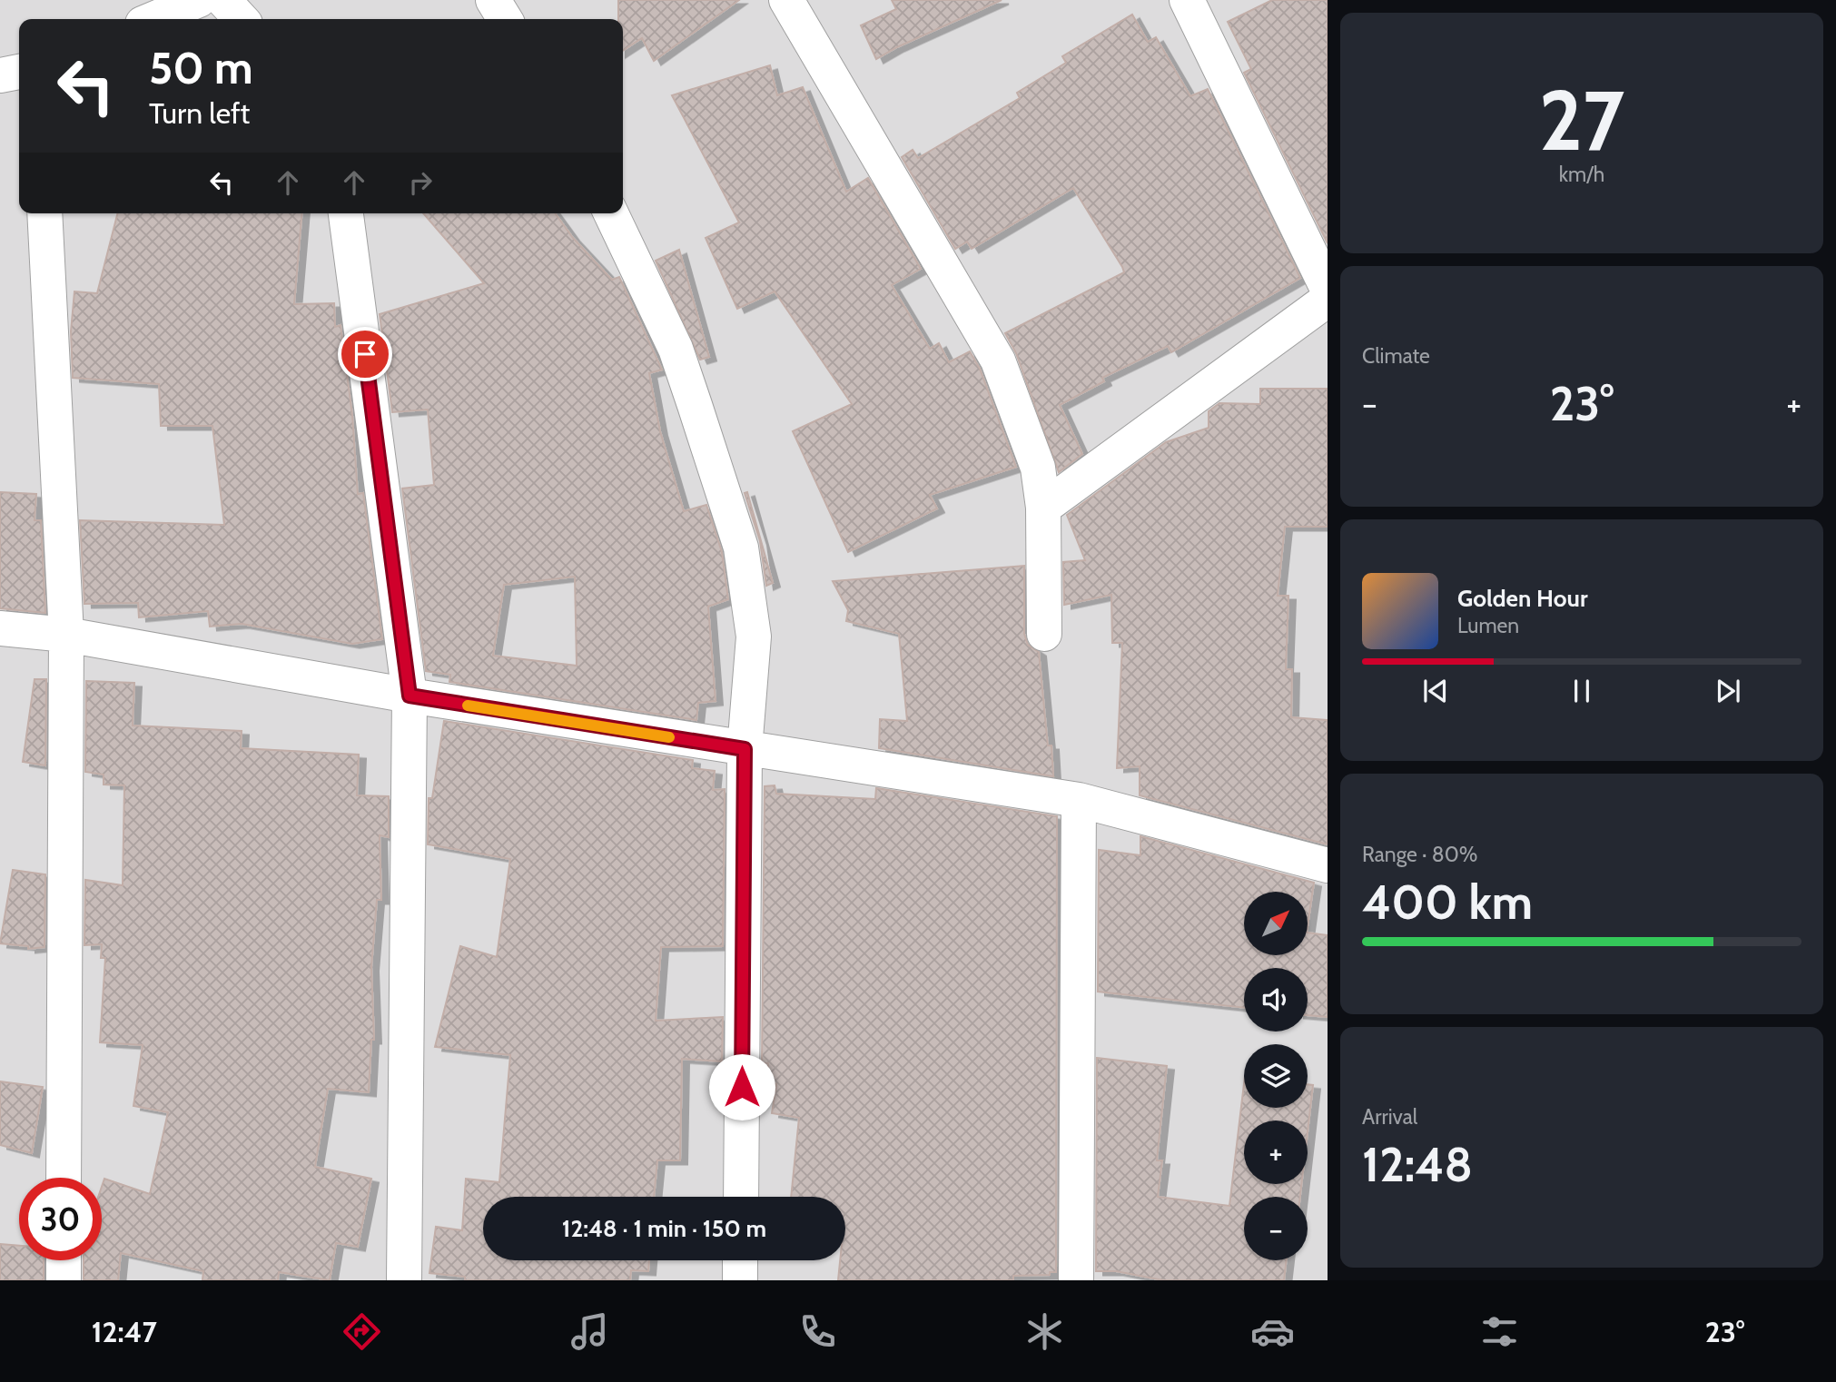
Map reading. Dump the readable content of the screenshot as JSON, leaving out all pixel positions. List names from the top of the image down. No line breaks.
{"north":"top right","page":{"tile":[["27","km/h"],"Climate",["Range · 80%","400 km"],["Arrival","12:48"]],"turn":["50 m","Turn left"],"heat":["−","23°","+"],"song":["Golden Hour","Lumen"],"map_buttons":["+","−"],"limit":"30","trip":"12:48 · 1 min · 150 m","tabs":["12:47","23°"]}}
